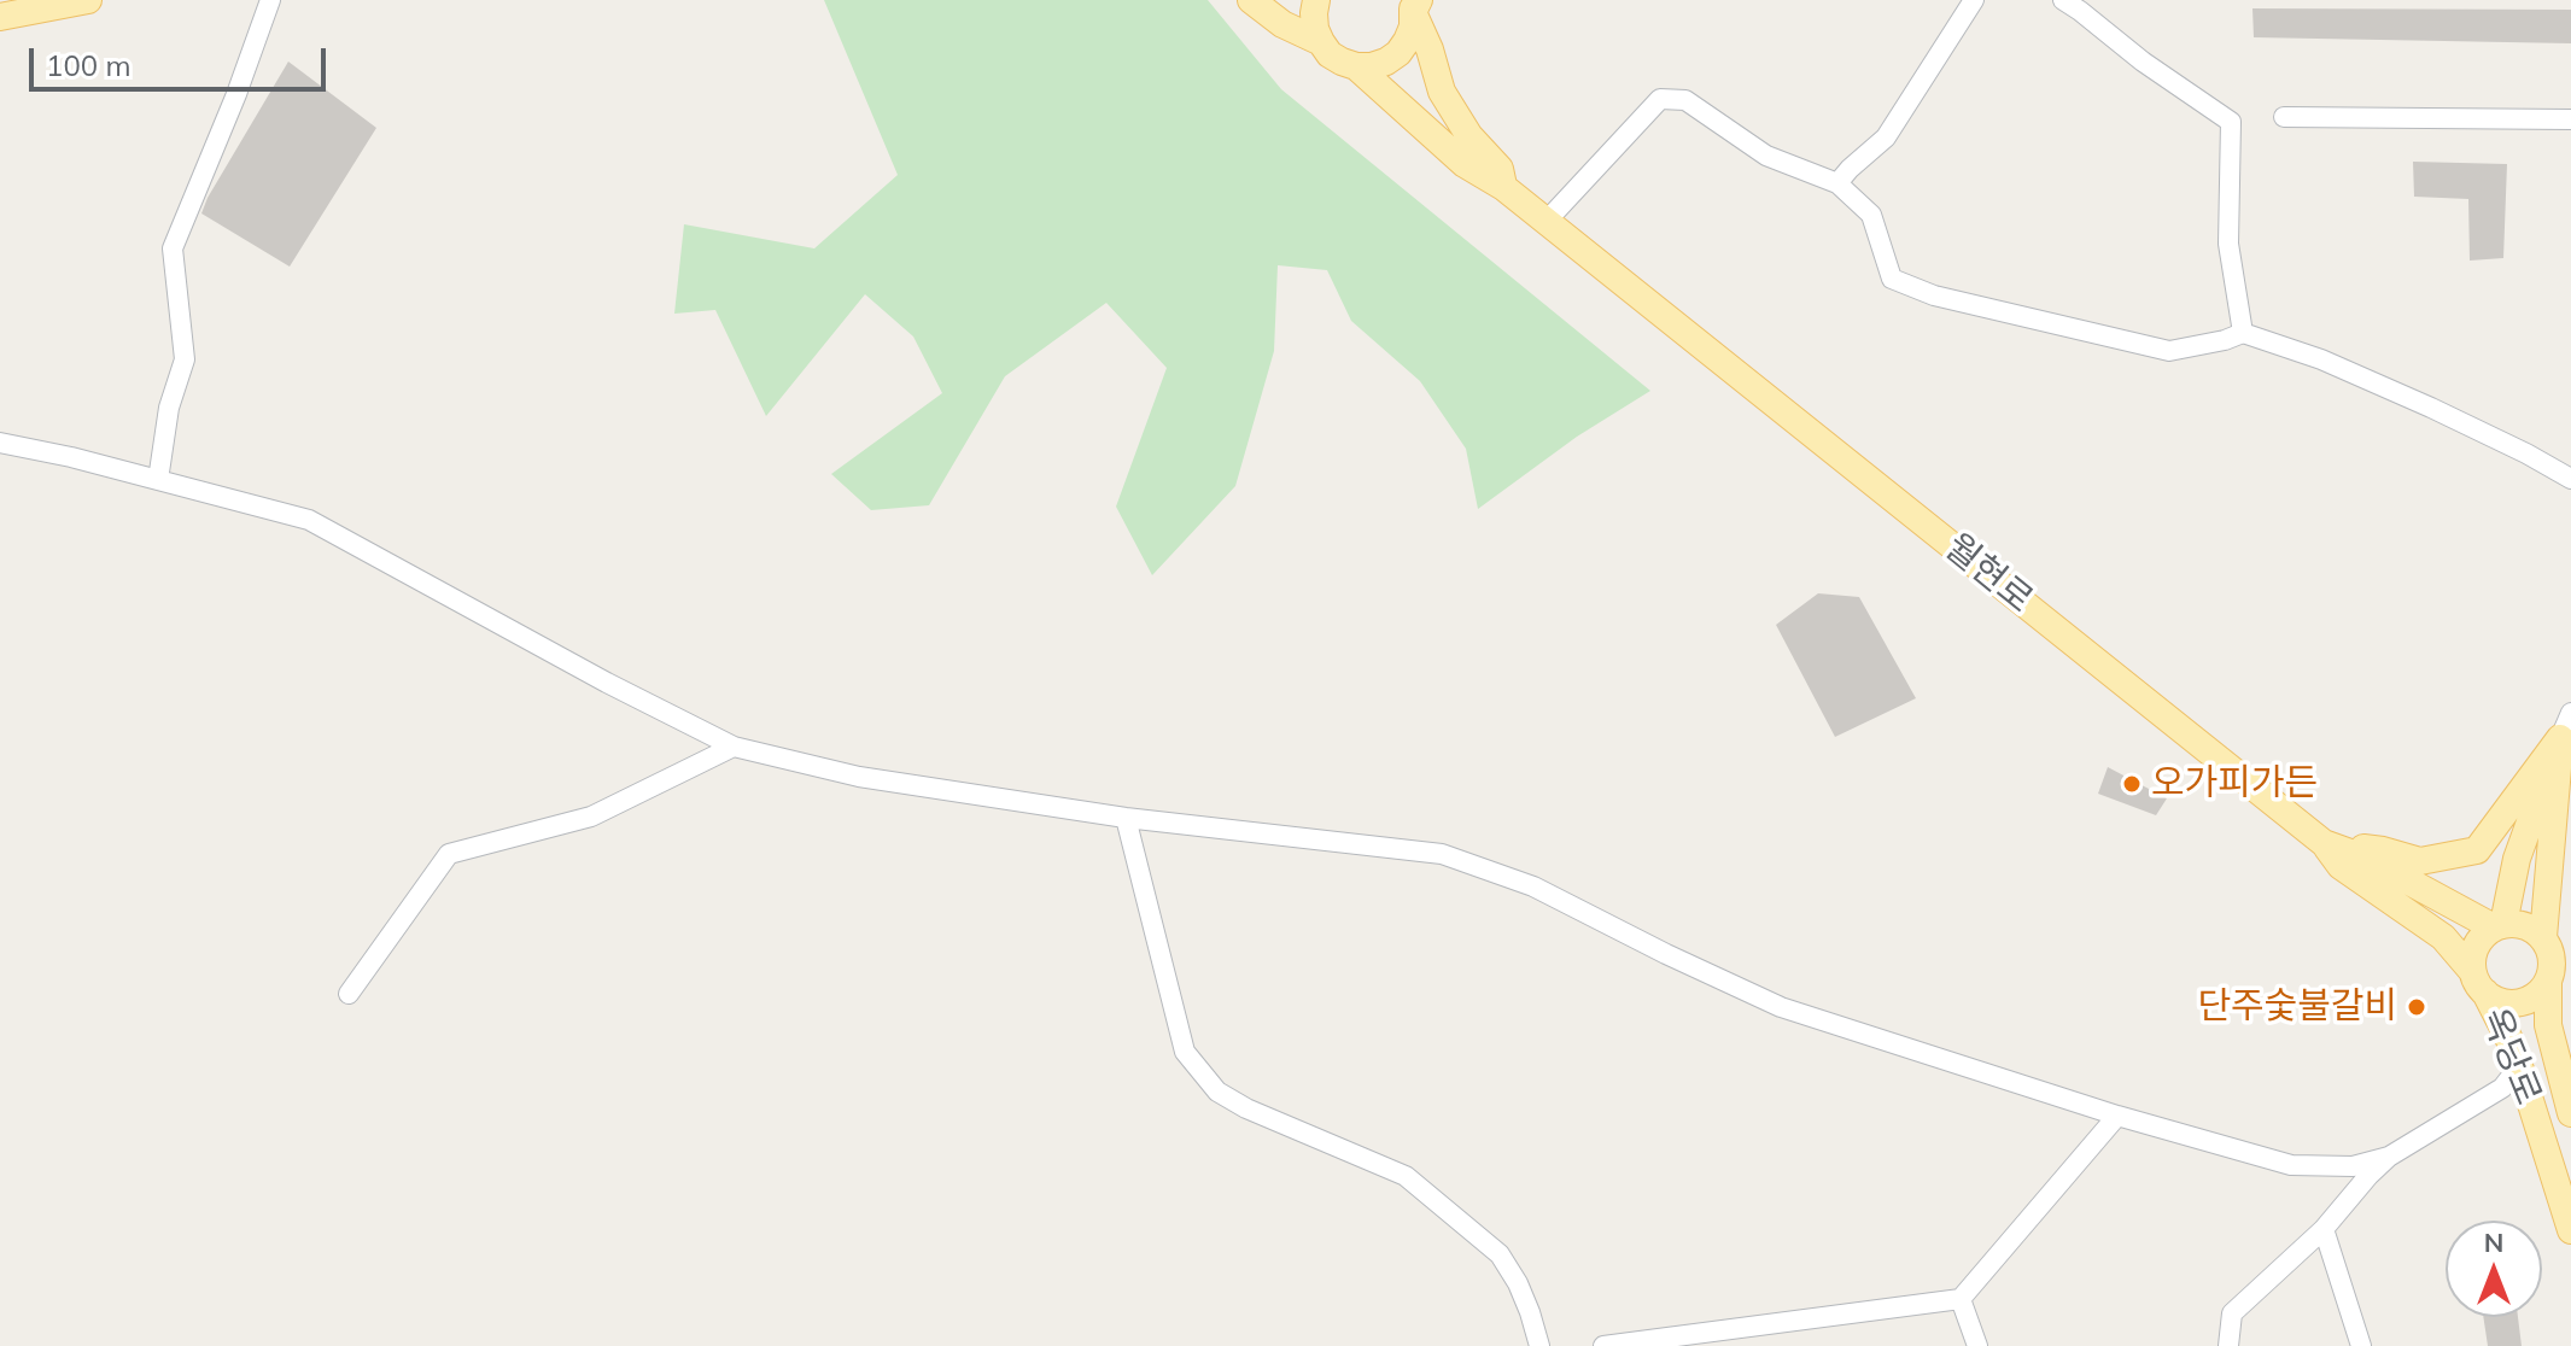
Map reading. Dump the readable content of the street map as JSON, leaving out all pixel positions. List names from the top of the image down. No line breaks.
{"streets":{"main road":["월현로","옥당로"]},"crossings":[["월현로","옥당로"]],"places":["오가피가든","단주숯불갈비"],"scale_bar":"100 m","north":"top"}
